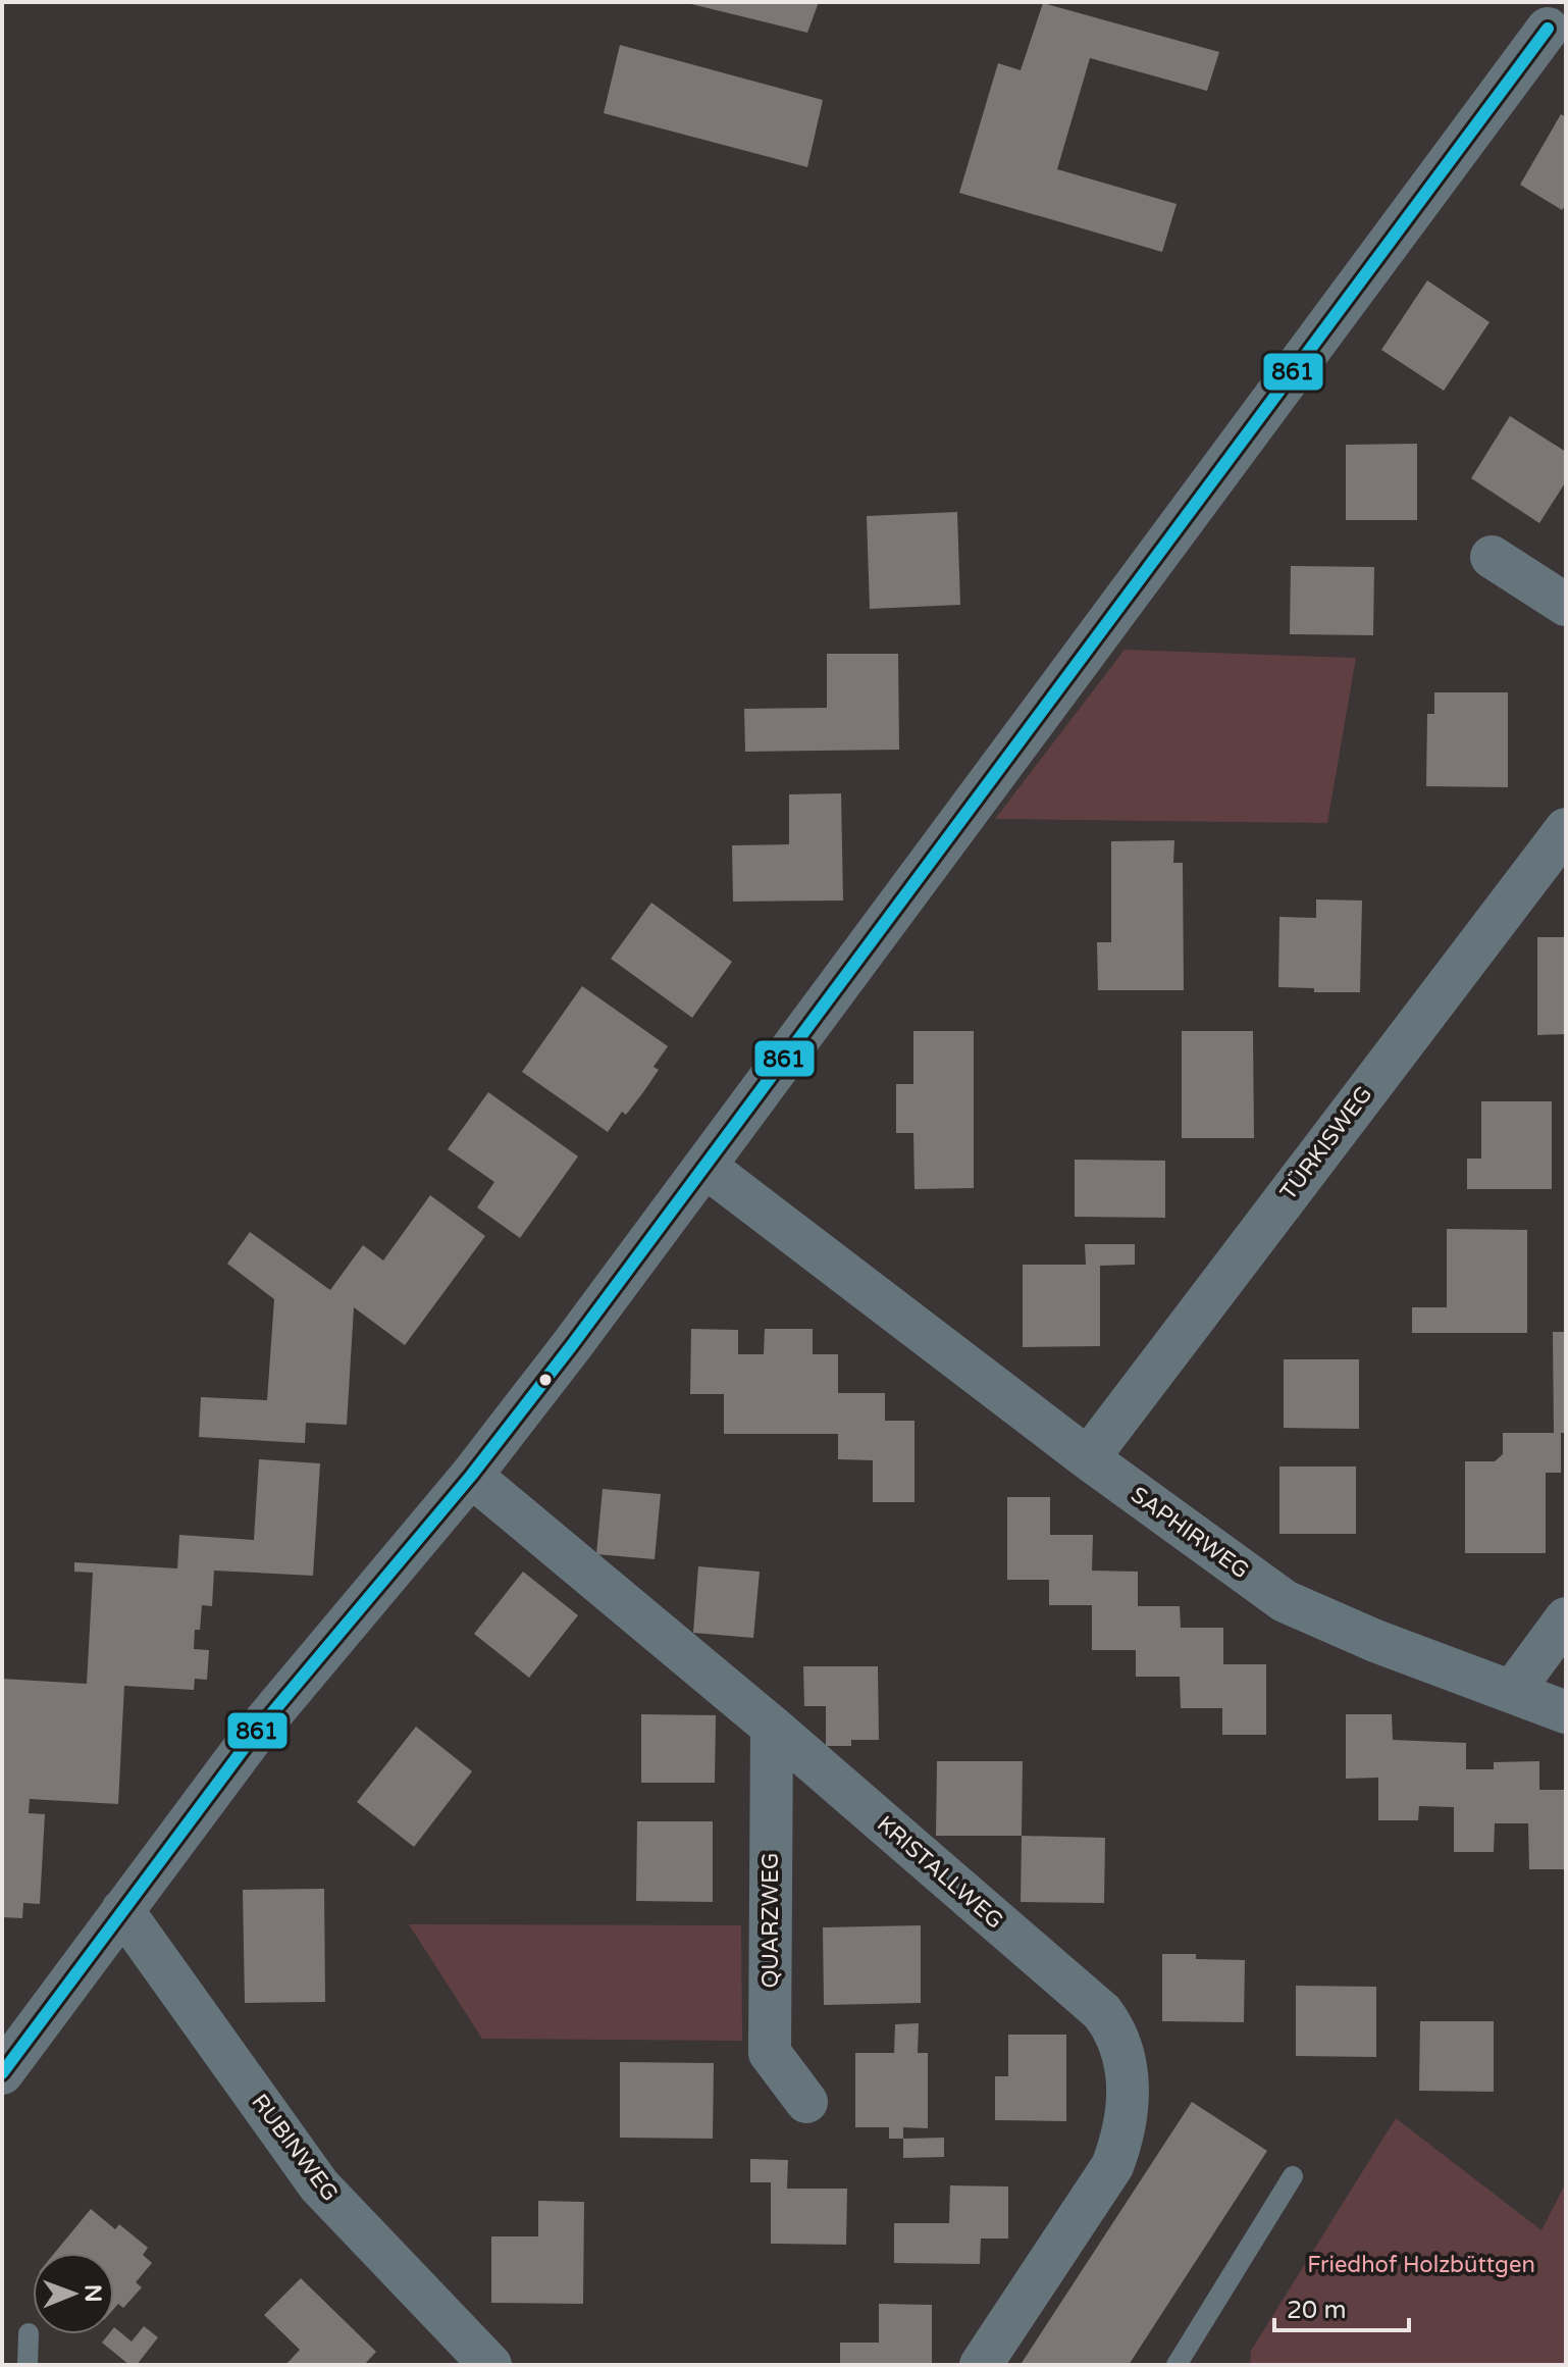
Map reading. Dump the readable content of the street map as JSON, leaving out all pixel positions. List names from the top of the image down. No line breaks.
{"streets":{"street":["TÜRKISWEG","SAPHIRWEG","KRISTALLWEG","QUARZWEG","RUBINWEG"]},"crossings":[["TÜRKISWEG","SAPHIRWEG"],["KRISTALLWEG","QUARZWEG"]],"parks":["Friedhof Holzbüttgen"],"lines":["transit line 861"],"scale_bar":"20 m","north":"right"}
